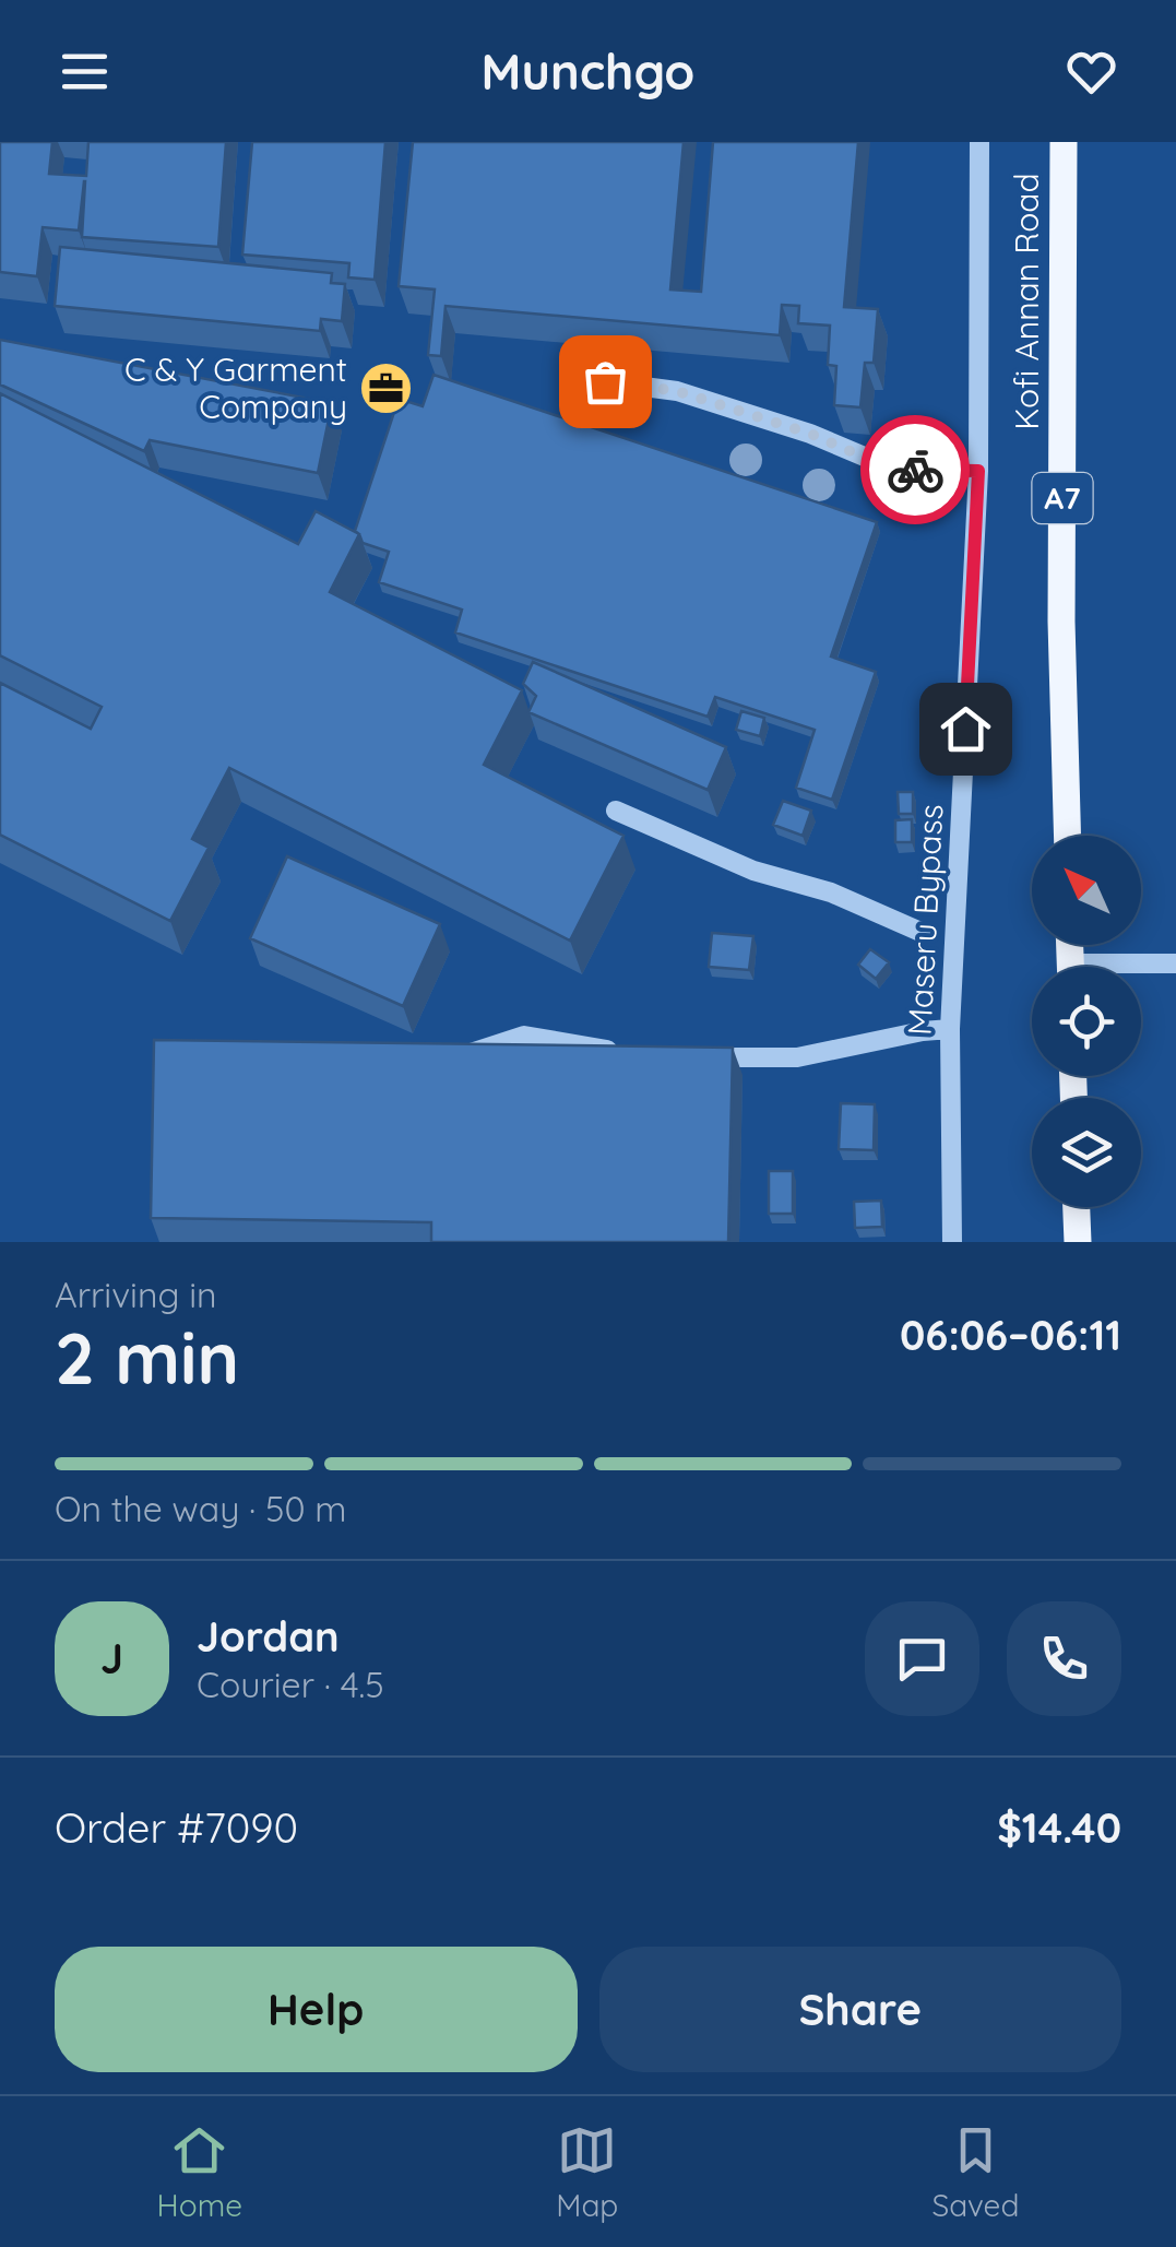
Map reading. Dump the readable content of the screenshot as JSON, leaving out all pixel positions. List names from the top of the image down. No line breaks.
{"streets":{"main road":["Kofi Annan Road","A7"],"street":["Maseru Bypass"]},"places":{"office":["C & Y Garment Company"]},"north":"top left","page":{"header":"Munchgo","heading":["2 min","Arriving in","06:06–06:11"],"panel":["Jordan","Courier · 4.5","Order #7090","$14.40"],"bar":"On the way · 50 m","round":"J","buttons":["Help","Share"],"tabs":["Home","Map","Saved"]}}
